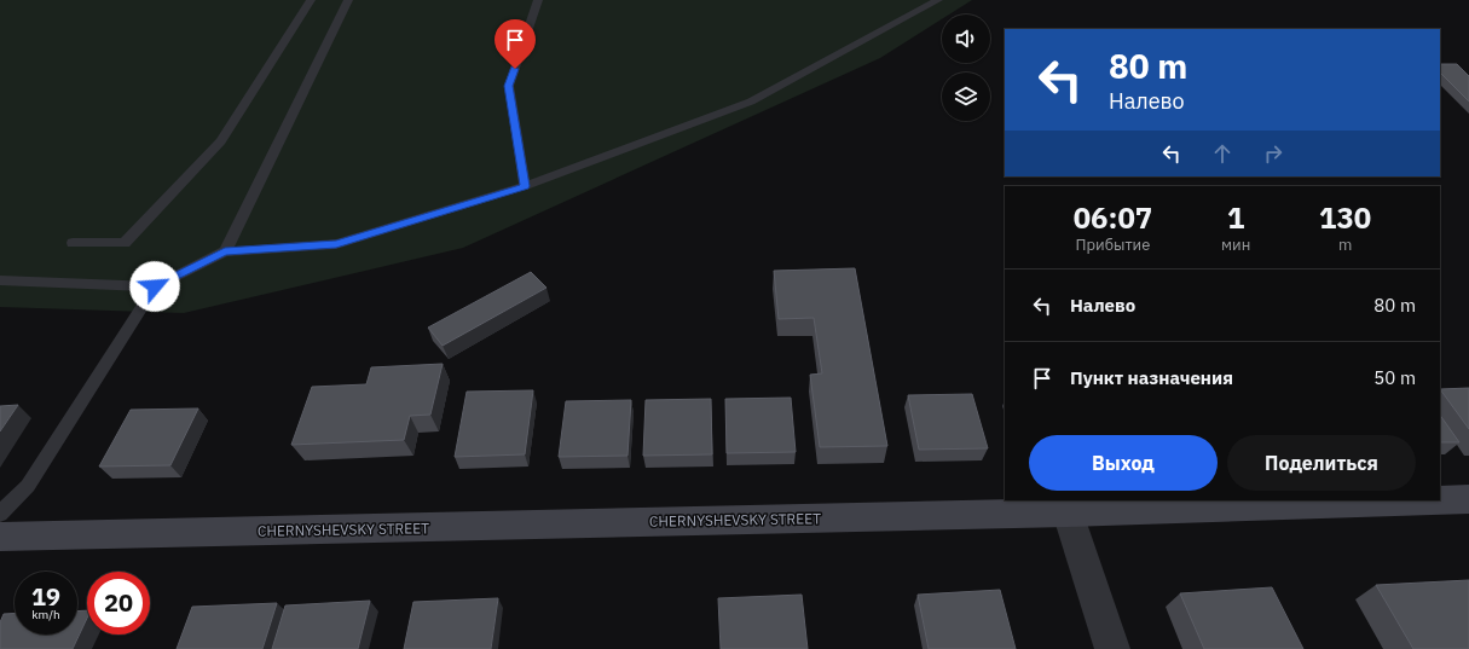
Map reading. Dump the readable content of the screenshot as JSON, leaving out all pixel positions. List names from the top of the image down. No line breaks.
{"streets":{"street":["CHERNYSHEVSKY STREET"]},"page":{"turn":["80 m","Налево"],"eta":["06:07","Прибытие","1","мин","130","m"],"list":[{"name":"Налево","value":"80 m"},{"name":"Пункт назначения","value":"50 m"}],"buttons":["Выход","Поделиться"],"speed":"19 km/h","limit":"20"}}
